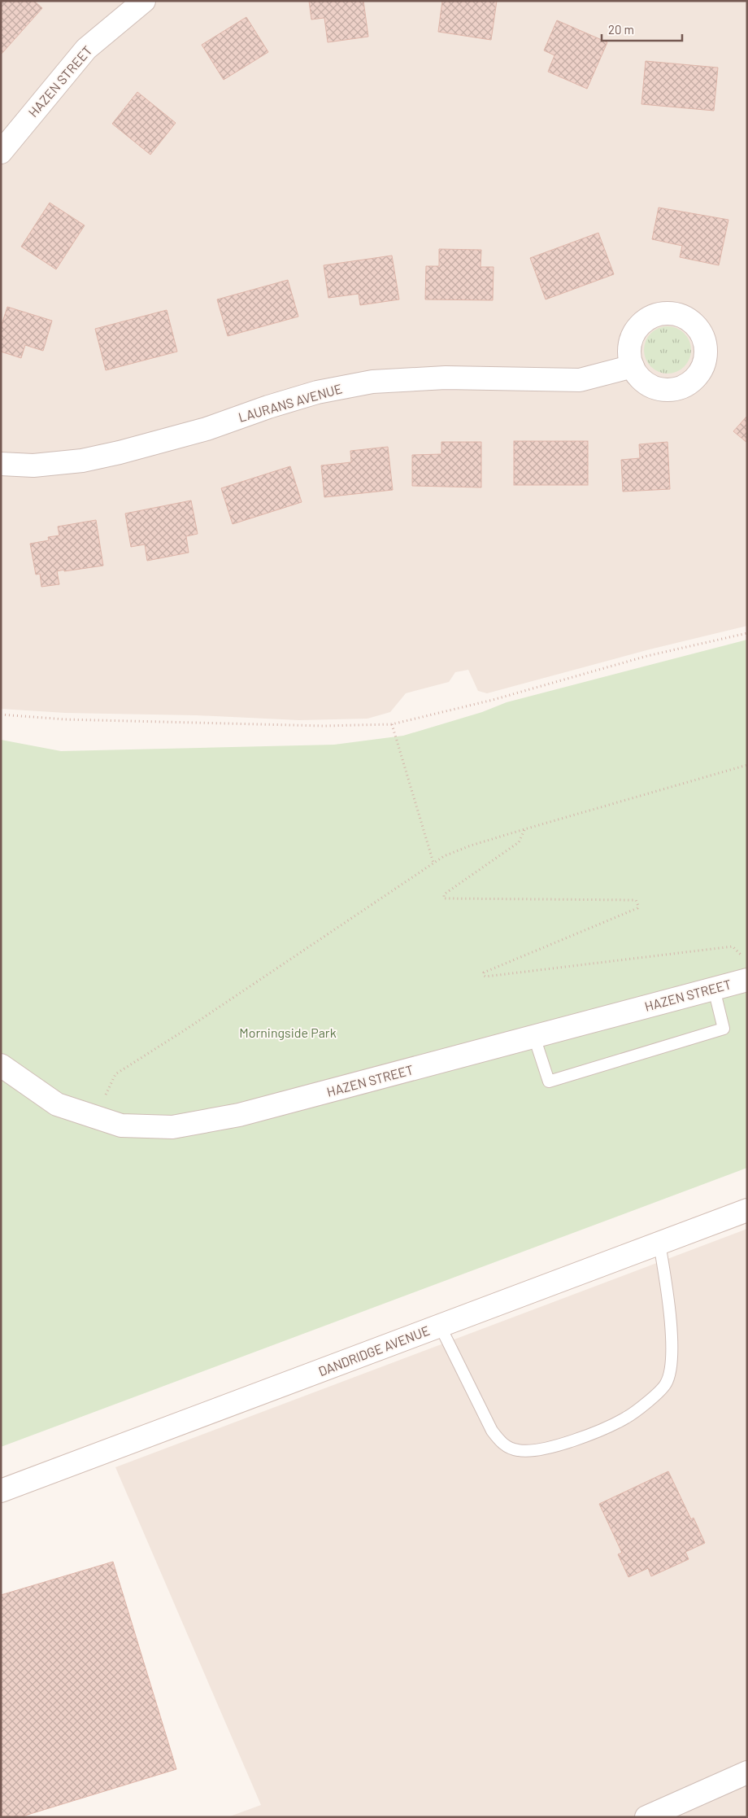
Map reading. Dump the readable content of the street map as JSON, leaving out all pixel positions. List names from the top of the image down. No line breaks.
{"streets":{"street":["HAZEN STREET","LAURANS AVENUE","DANDRIDGE AVENUE"]},"parks":["Morningside Park"],"scale_bar":"20 m"}
